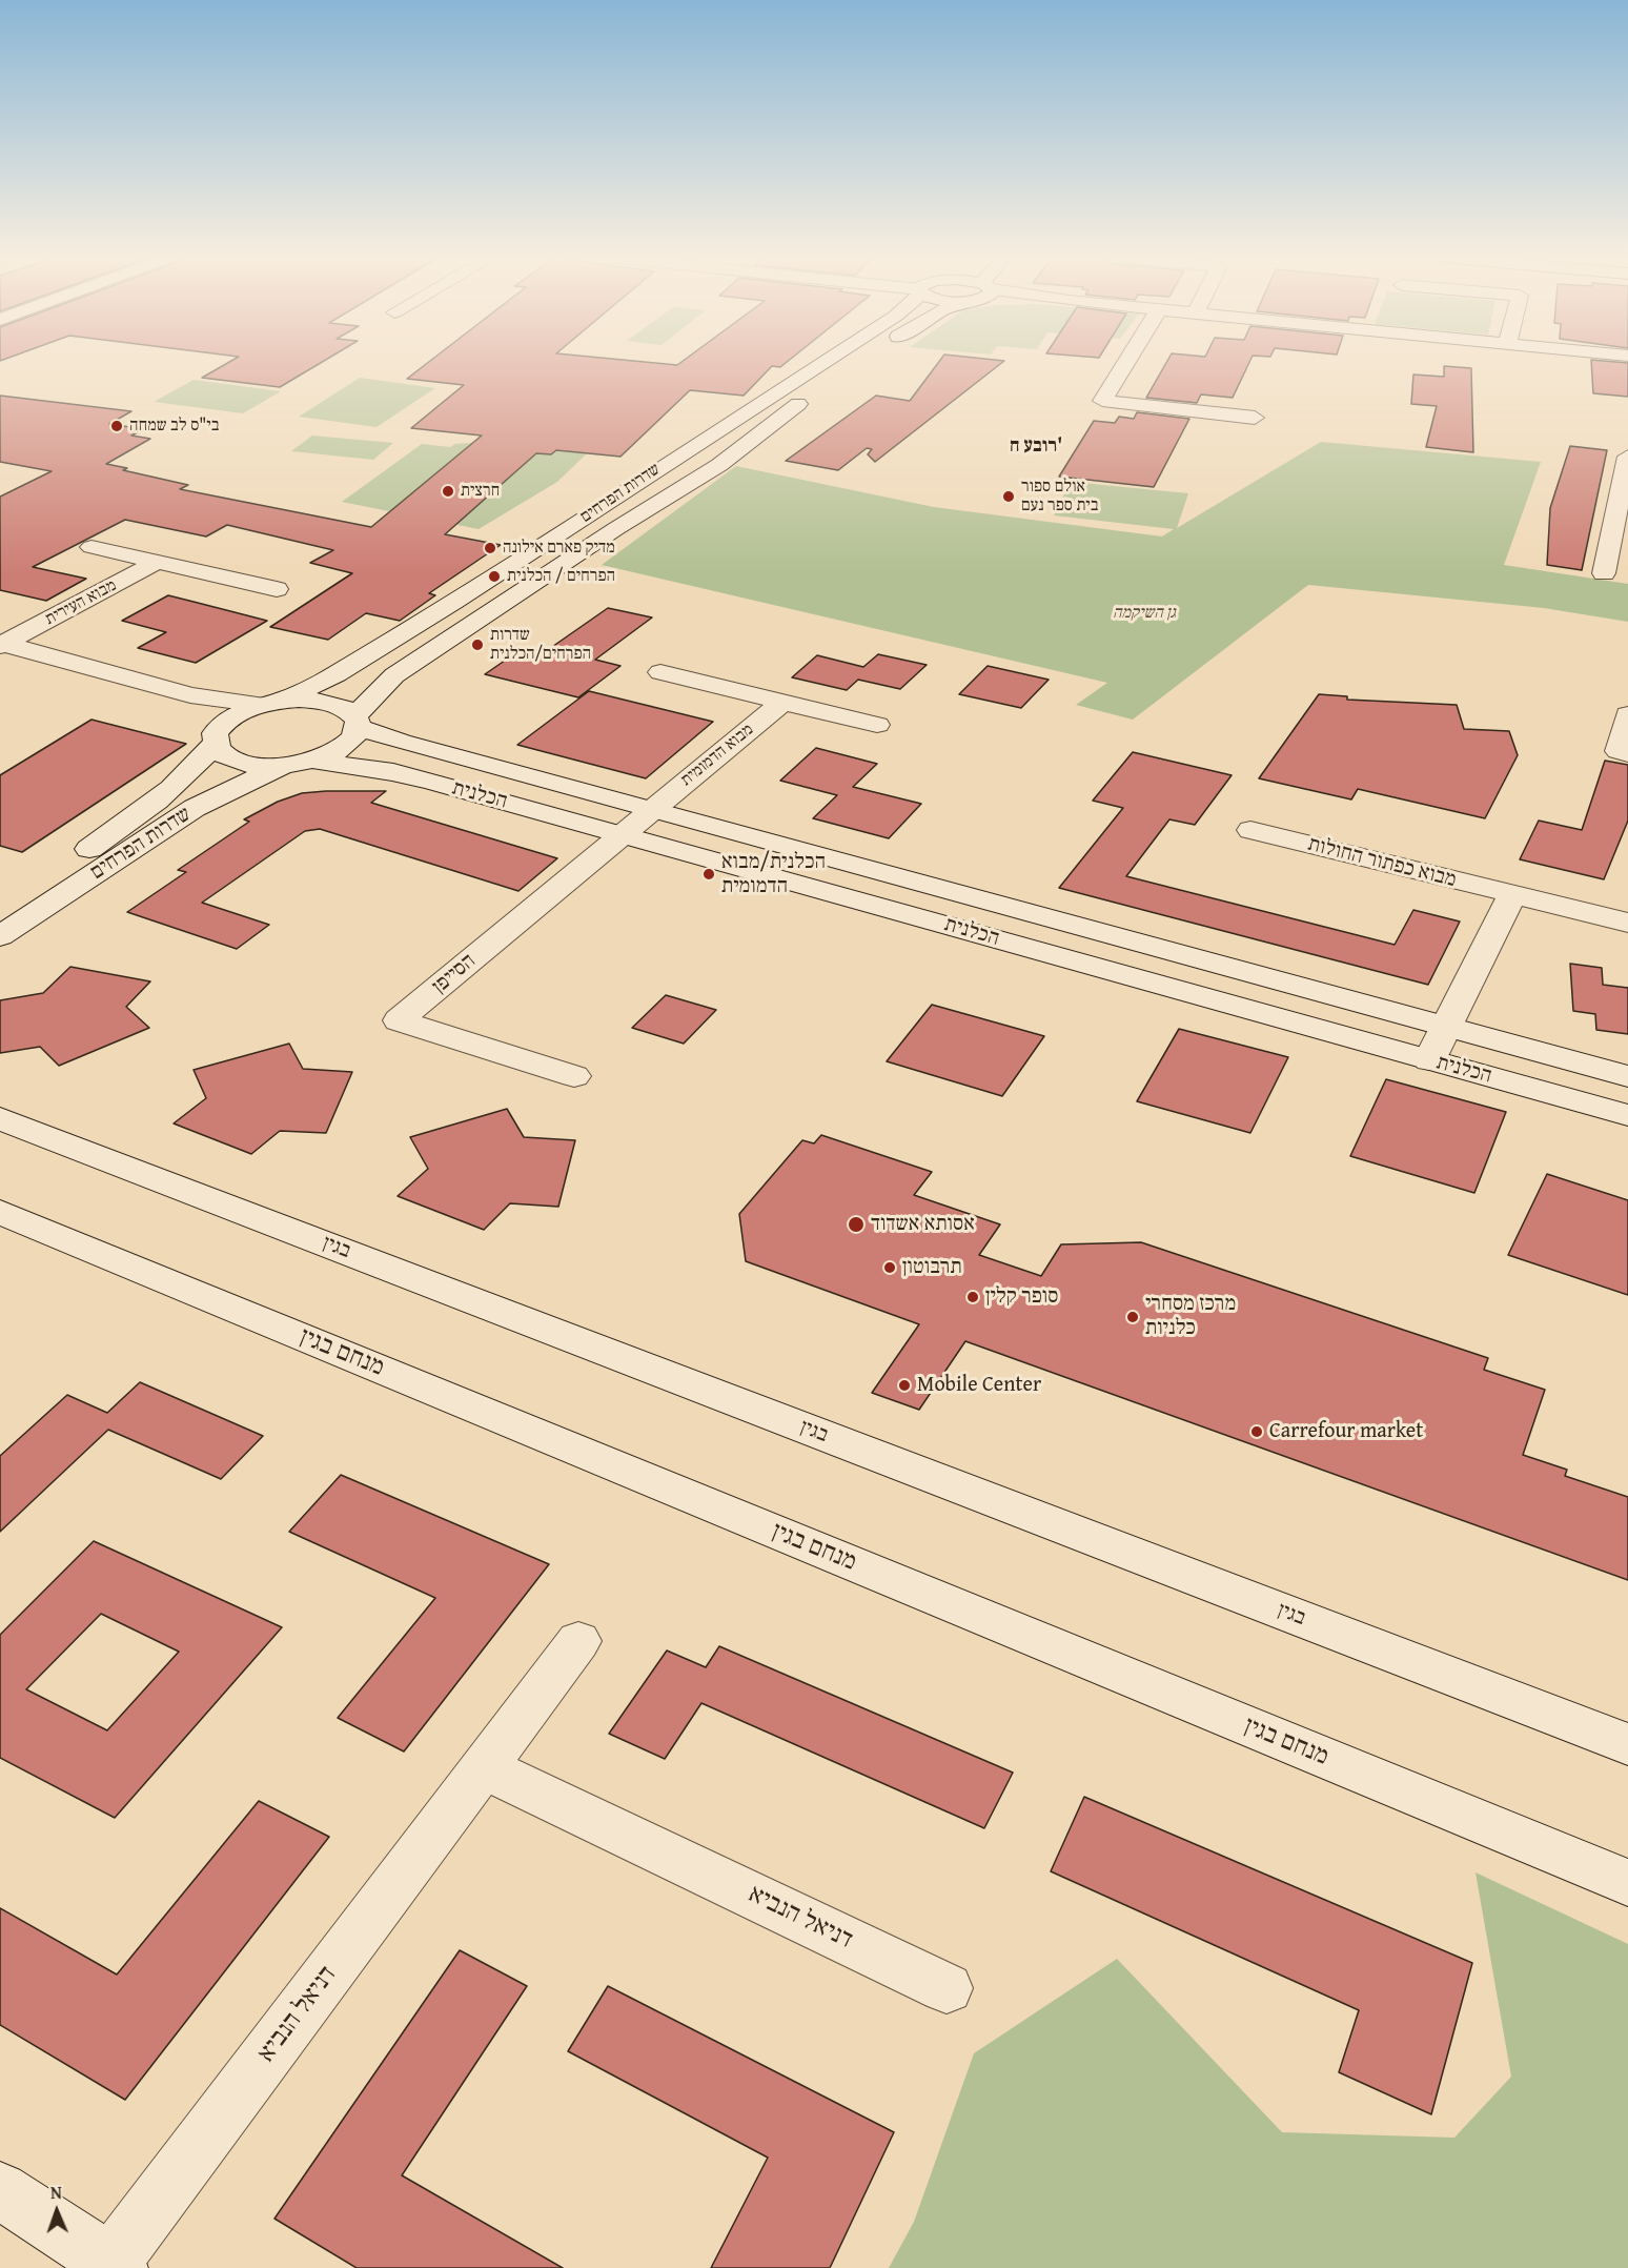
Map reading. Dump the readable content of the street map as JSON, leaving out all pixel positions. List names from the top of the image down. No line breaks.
{"streets":{"street":["שדרות הפרחים","מבוא העירית","מבוא הדמומית","הכלנית","מבוא כפתור החולות","הסייפן","בגין","מנחם בגין","דניאל הנביא"]},"crossings":[["שדרות הפרחים","הכלנית"],["מבוא הדמומית","הכלנית"],["מבוא הדמומית","הסייפן"],["הכלנית","הסייפן"]],"districts":["רובע ח'"],"parks":["גן השיקמה"],"places":["בי\"ס לב שמחה","חרצית","אולם ספור בית ספר נעם","מדיק פארם אילונה","הפרחים / הכלנית","שדרות הפרחים/הכלנית","הכלנית/מבוא הדמומית","אסותא אשדוד","תרבוטון","סופר קלין","מרכז מסחרי כלניות","Mobile Center","Carrefour market"],"north":"top"}
